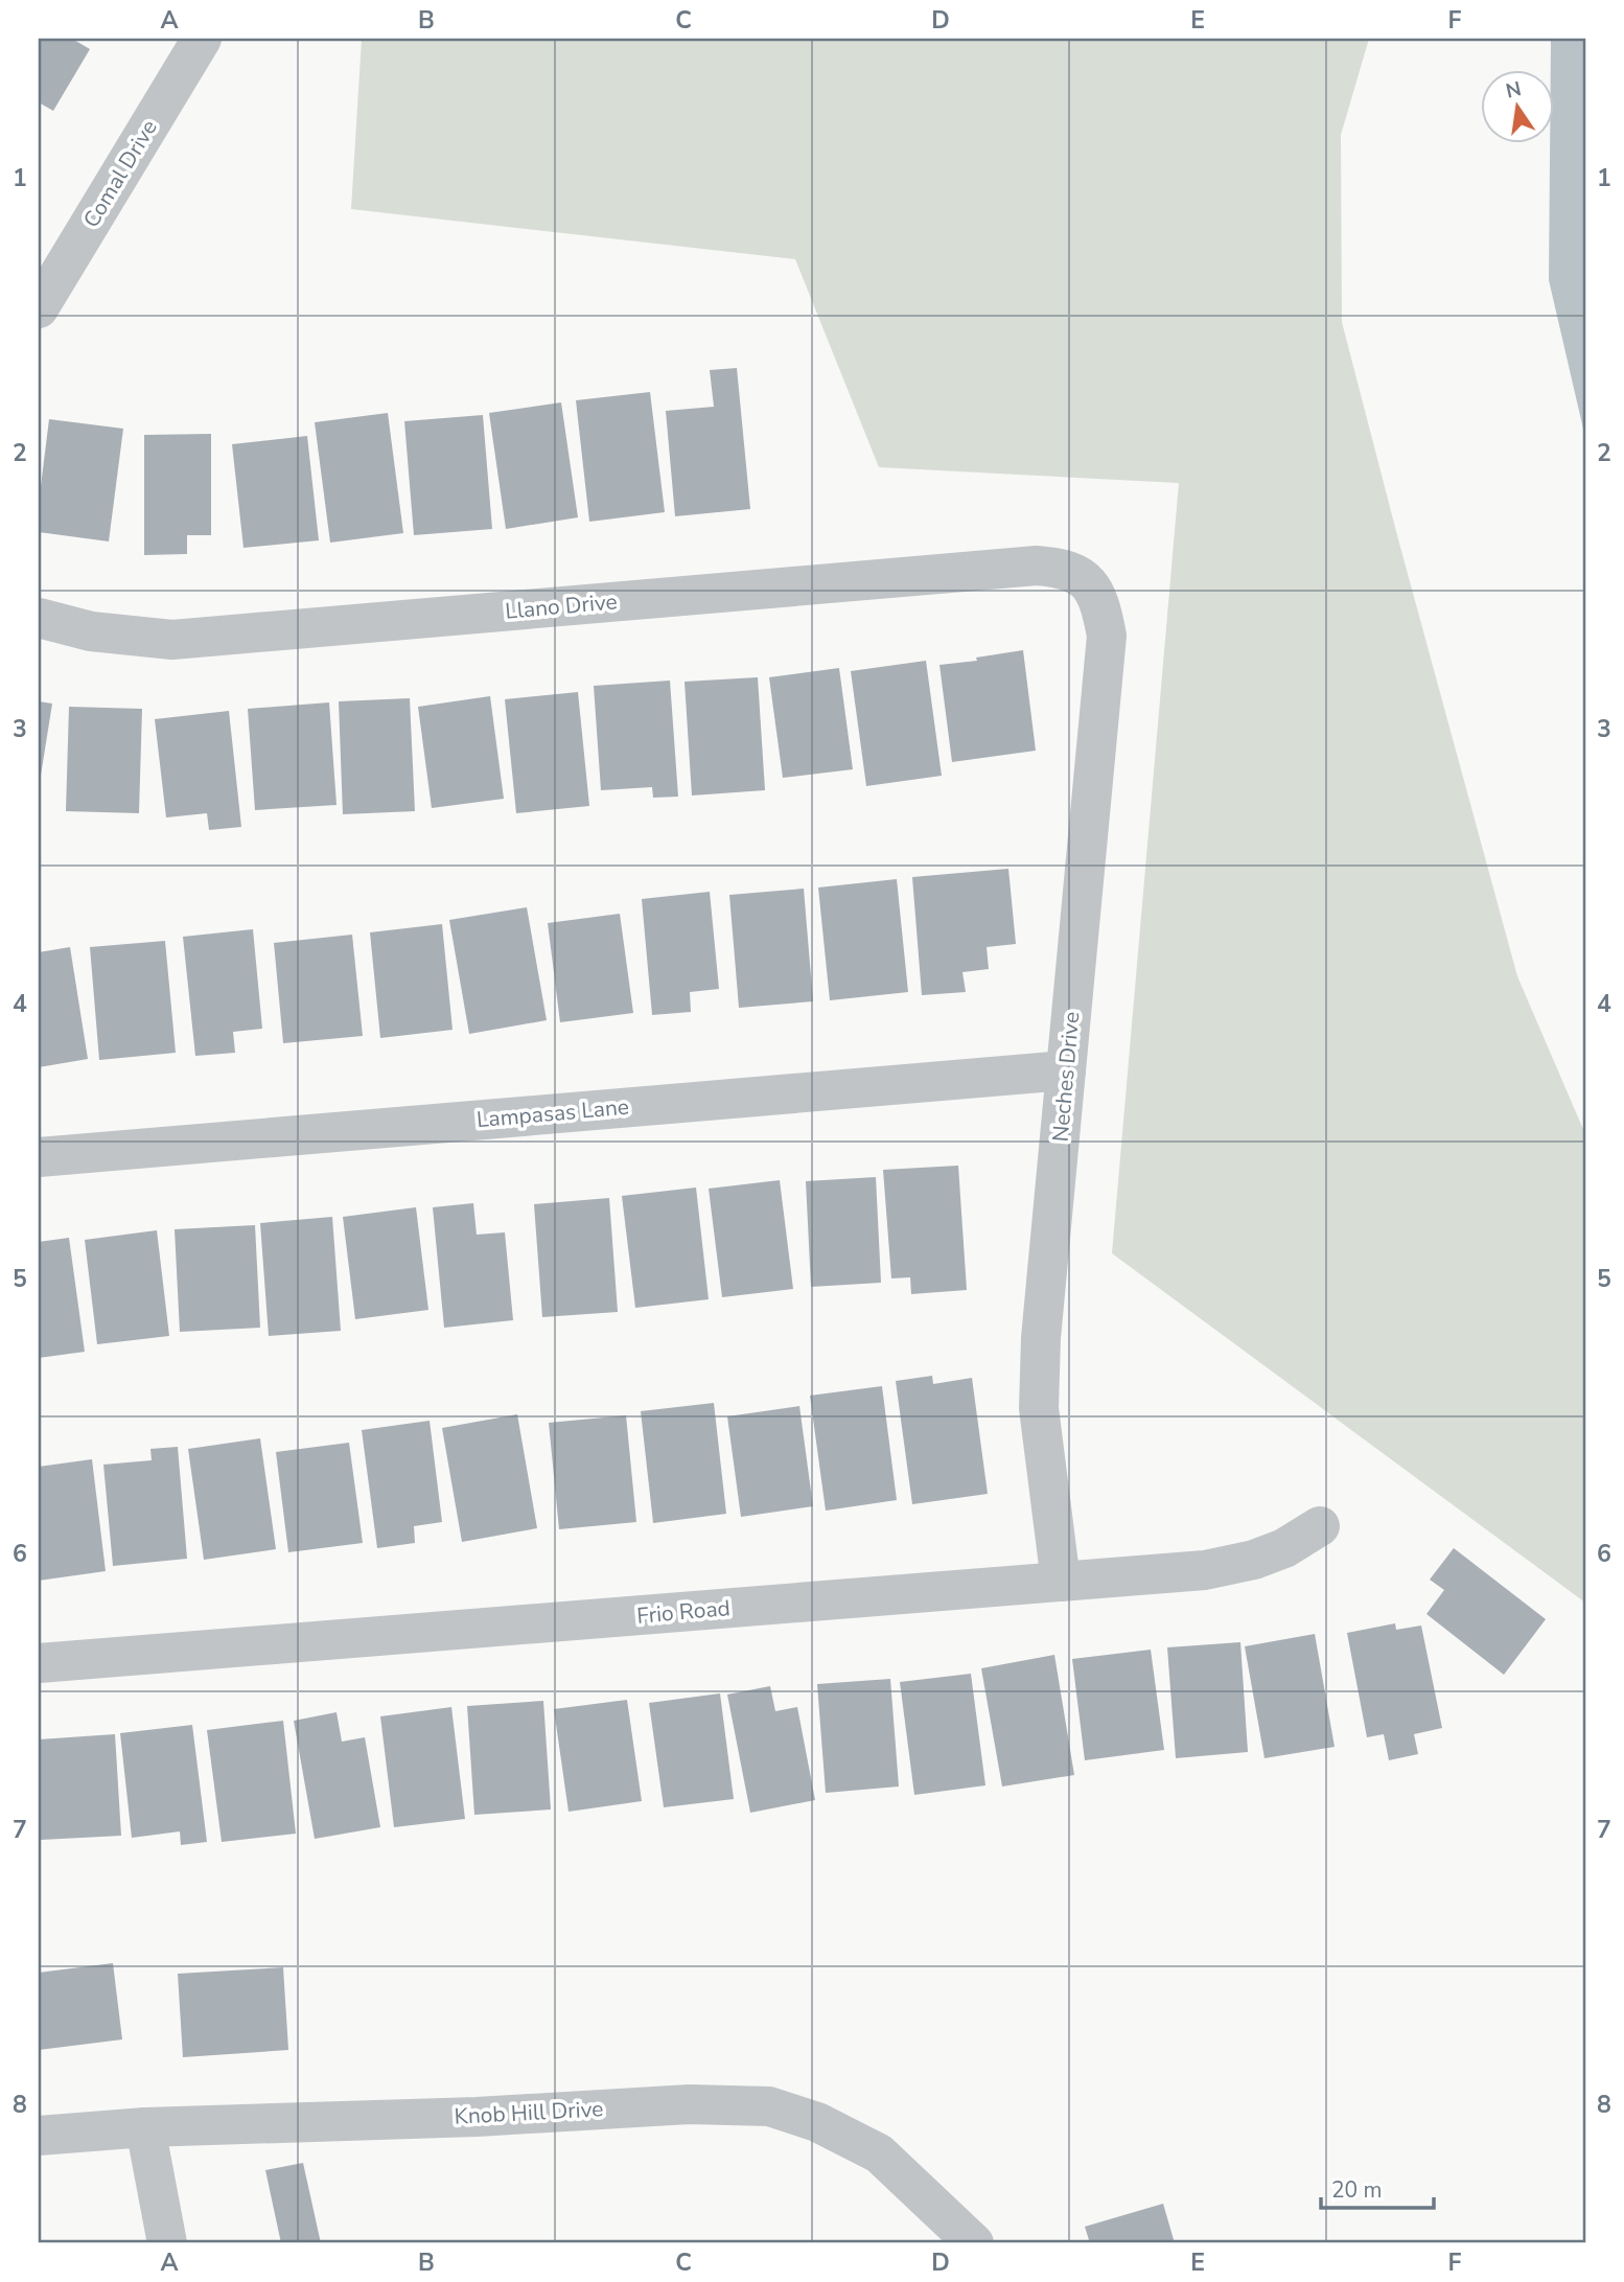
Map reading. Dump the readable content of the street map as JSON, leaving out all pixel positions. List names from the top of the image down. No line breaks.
{"streets":{"street":["Comal Drive","Llano Drive","Neches Drive","Lampasas Lane","Frio Road","Knob Hill Drive"]},"crossings":[["Llano Drive","Neches Drive"],["Neches Drive","Lampasas Lane"],["Neches Drive","Frio Road"]],"scale_bar":"20 m","north":"top","grid":{"columns":["A","B","C","D","E","F"],"rows":["1","2","3","4","5","6","7","8"]}}
